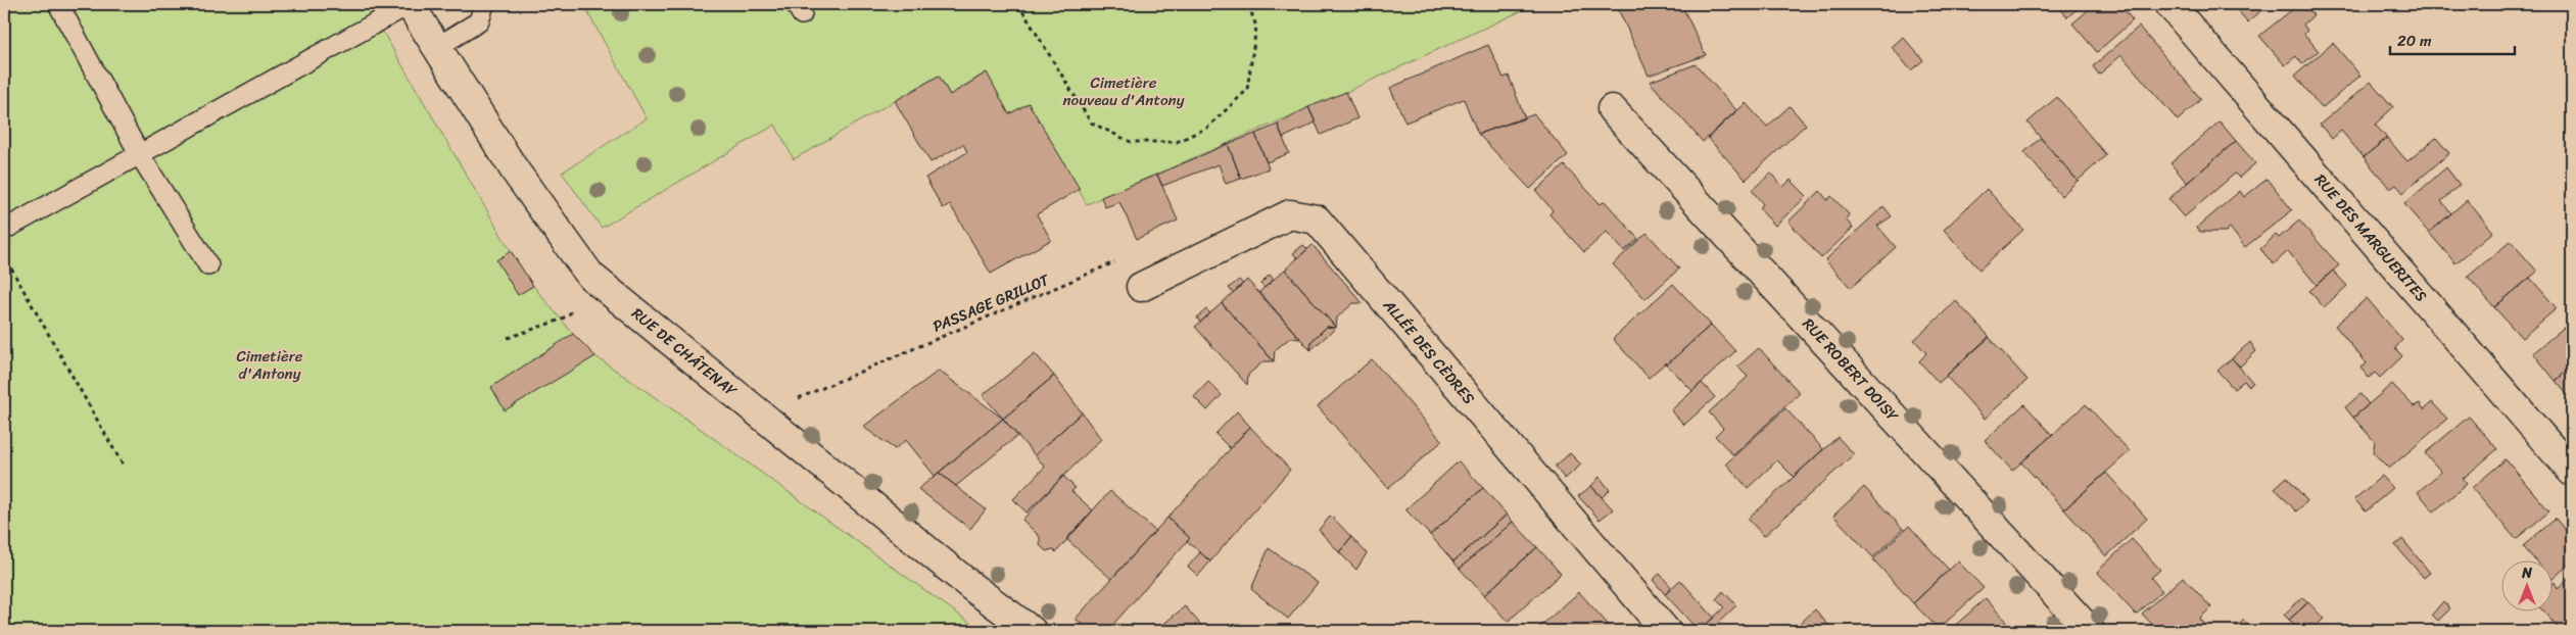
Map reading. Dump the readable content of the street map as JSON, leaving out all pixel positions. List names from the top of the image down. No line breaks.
{"streets":{"street":["RUE DES MARGUERITES","ALLÉE DES CÈDRES","RUE DE CHÂTENAY","RUE ROBERT DOISY"],"path":["PASSAGE GRILLOT"]},"crossings":[["PASSAGE GRILLOT","RUE DE CHÂTENAY"]],"parks":["Cimetière nouveau d'Antony","Cimetière d'Antony"],"scale_bar":"20 m","north":"top"}
